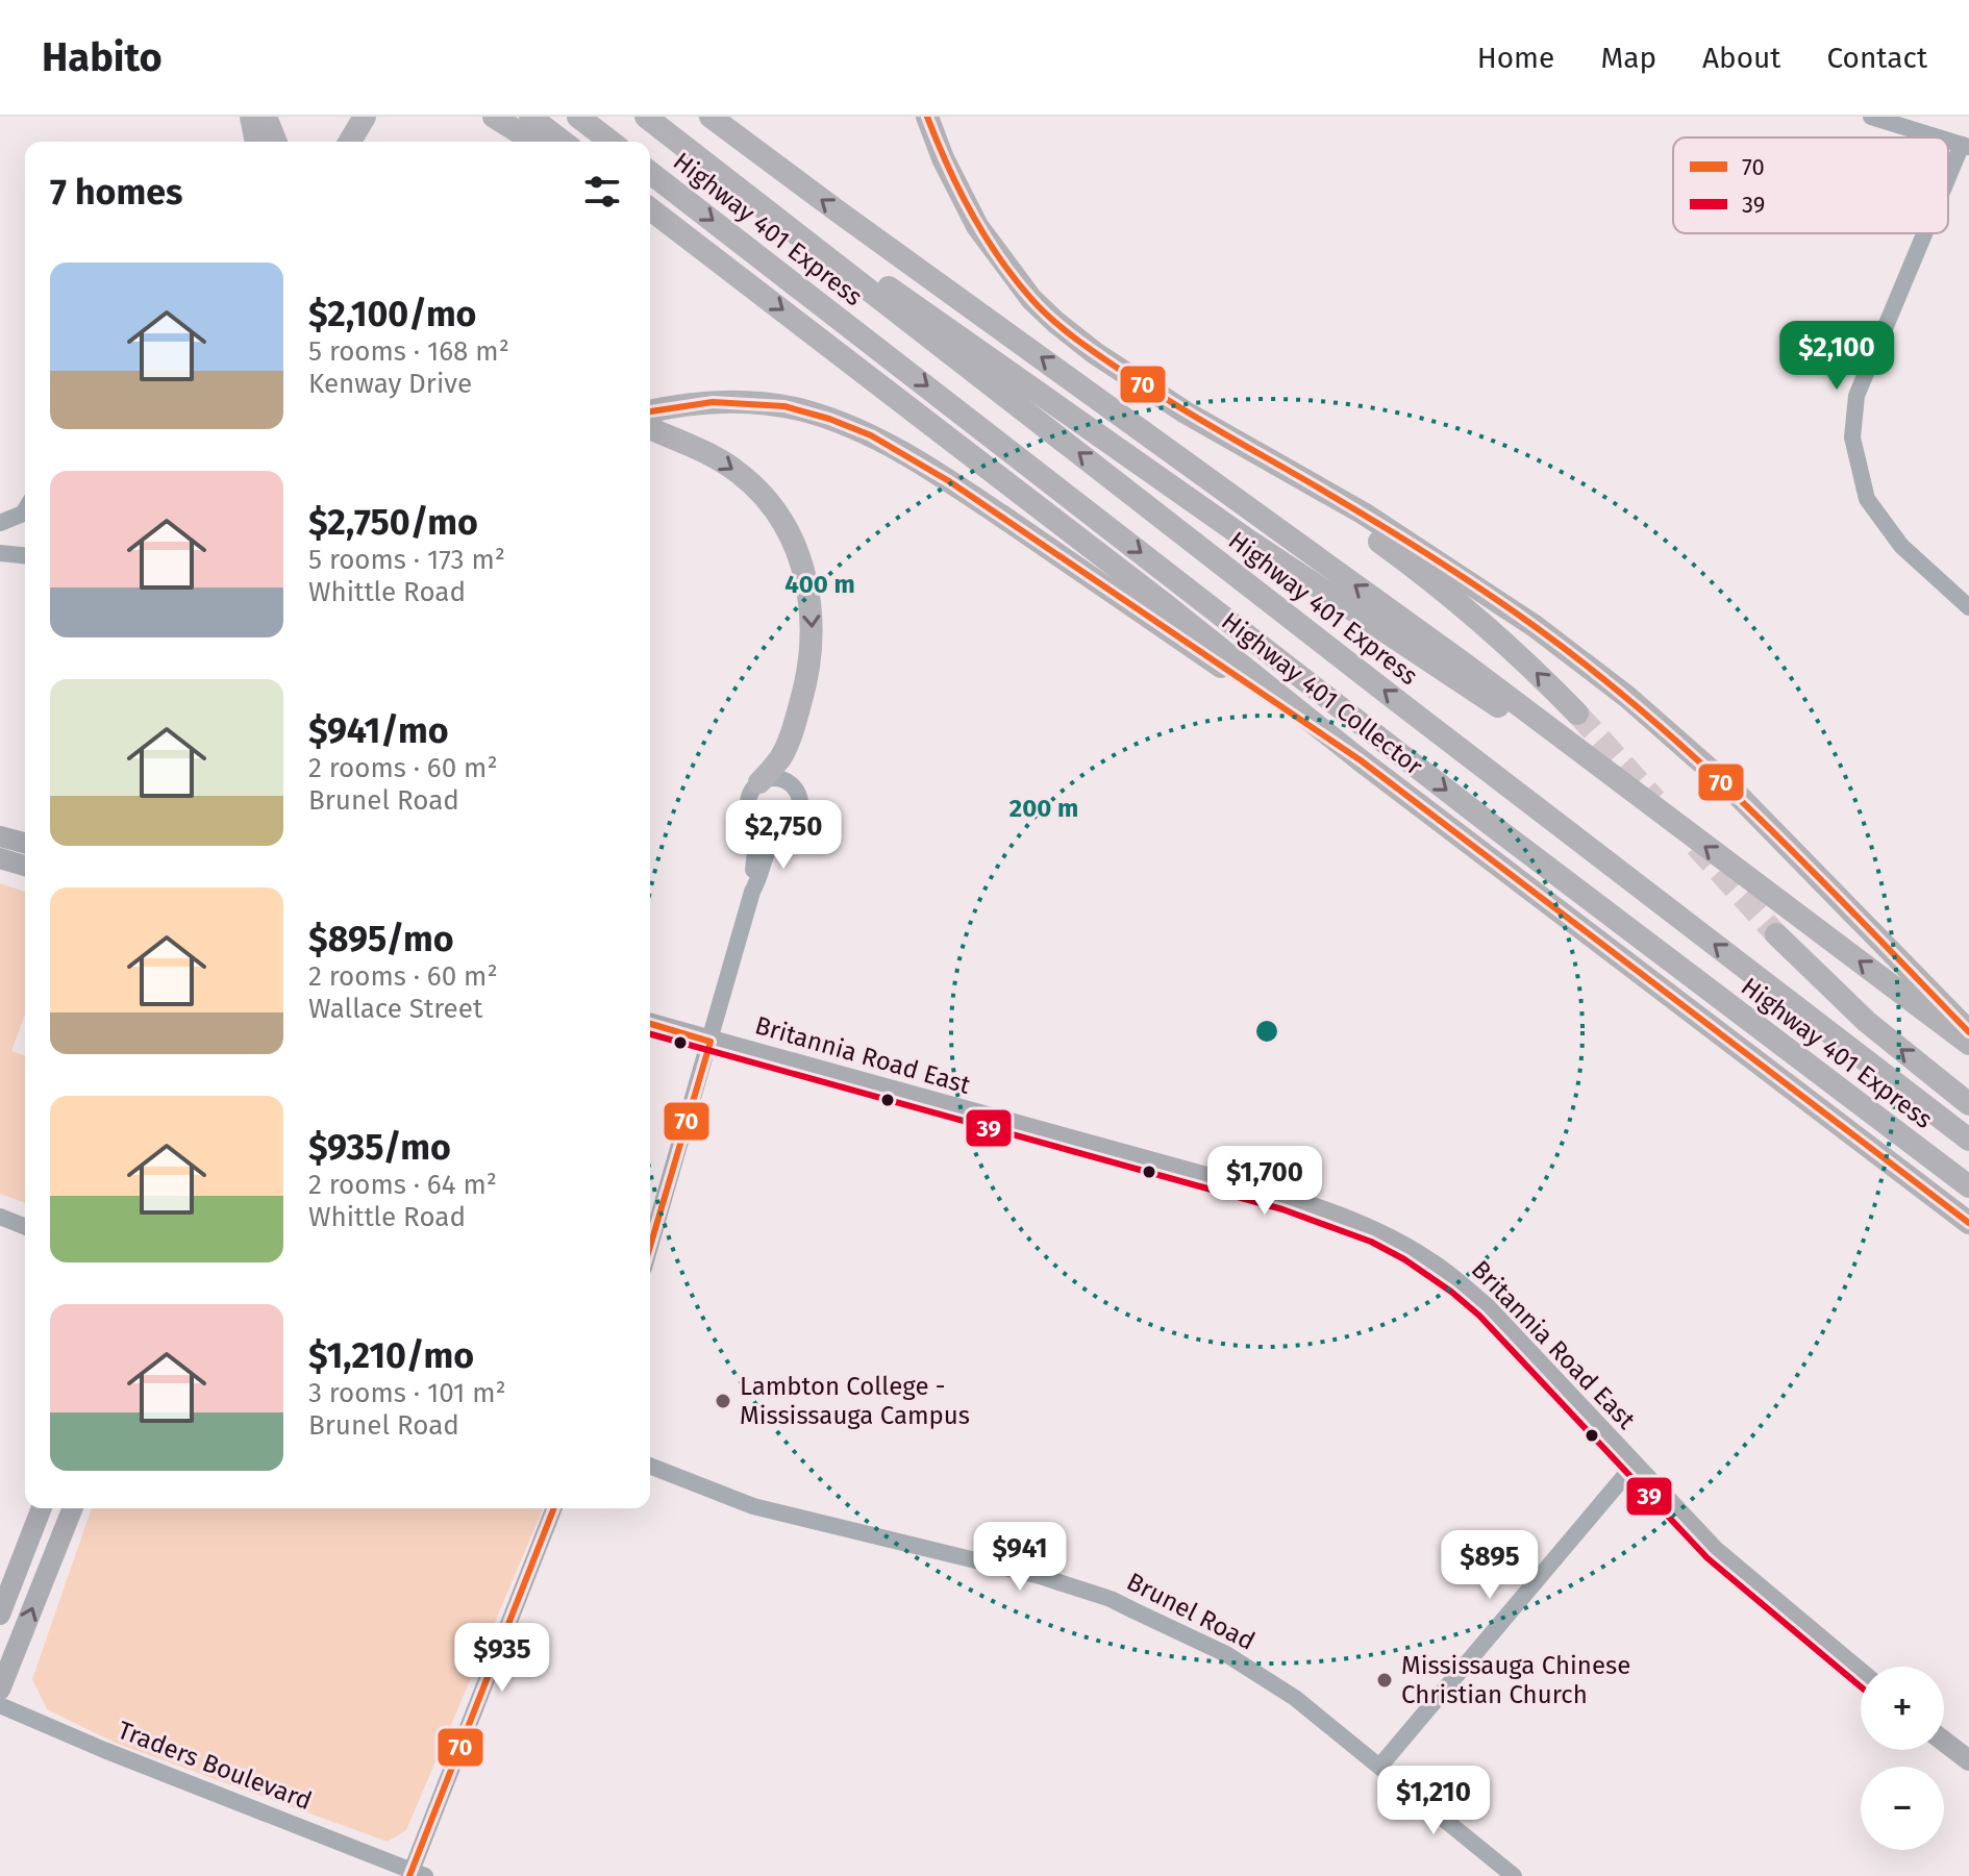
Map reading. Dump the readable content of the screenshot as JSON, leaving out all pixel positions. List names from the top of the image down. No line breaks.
{"streets":{"highway":["Highway 401 Express","Highway 401 Collector"],"main road":["Britannia Road East"],"street":["Brunel Road","Traders Boulevard"]},"places":["Lambton College - Mississauga Campus","Mississauga Chinese Christian Church"],"lines":["transit line 70","transit line 39"],"legend":["70","39"],"page":{"header":"Habito","nav":["Home","Map","About","Contact"],"heading":"7 homes","list":[{"name":"$2,100/mo","note":"5 rooms · 168 m² · Kenway Drive"},{"name":"$2,750/mo","note":"5 rooms · 173 m² · Whittle Road"},{"name":"$941/mo","note":"2 rooms · 60 m² · Brunel Road"},{"name":"$895/mo","note":"2 rooms · 60 m² · Wallace Street"},{"name":"$935/mo","note":"2 rooms · 64 m² · Whittle Road"},{"name":"$1,210/mo","note":"3 rooms · 101 m² · Brunel Road"}],"price":["$2,100","$2,750","$1,700","$941","$895","$935","$1,210"],"map_buttons":["+","−"]},"rings":["400 m","200 m"]}
